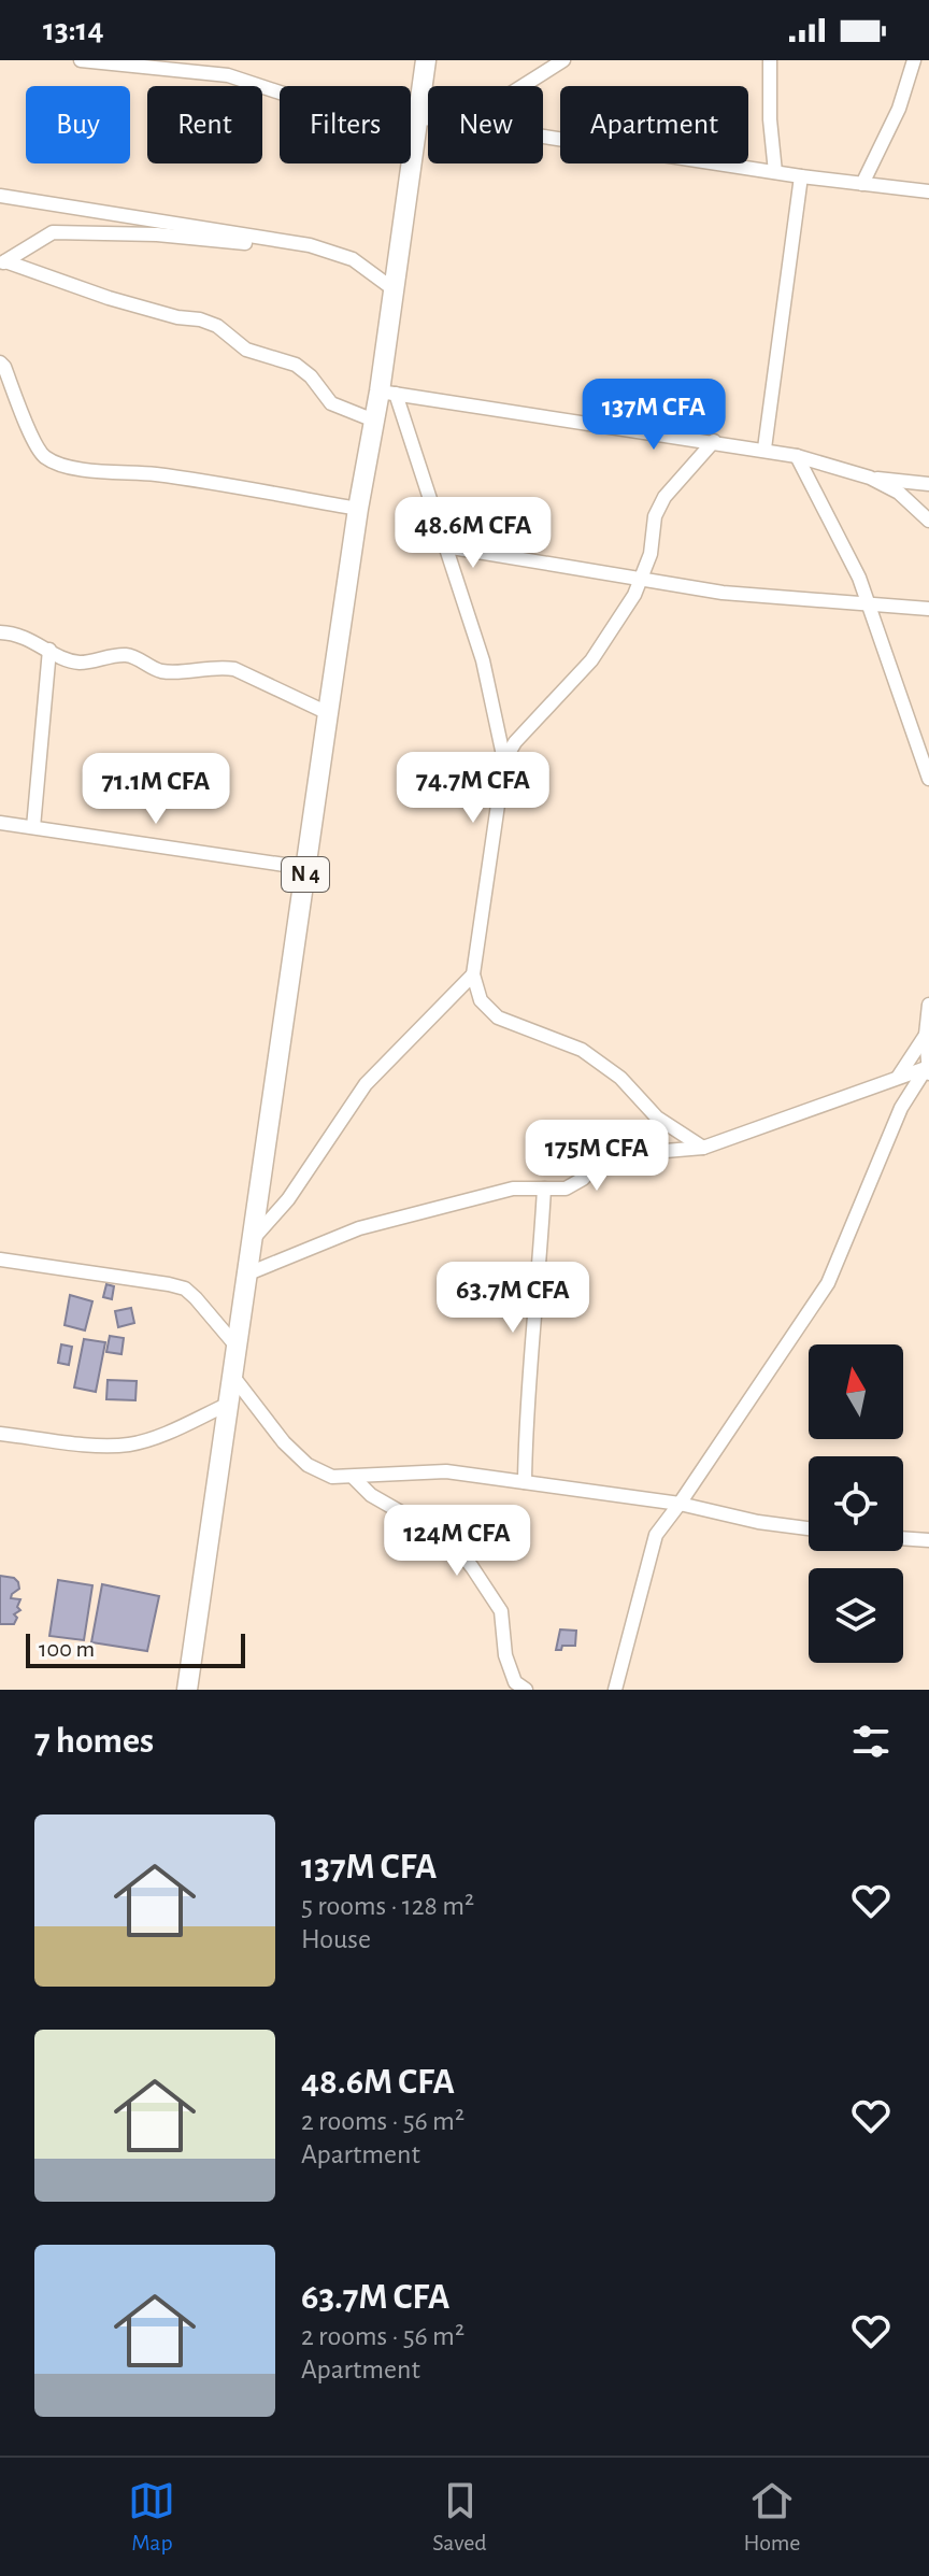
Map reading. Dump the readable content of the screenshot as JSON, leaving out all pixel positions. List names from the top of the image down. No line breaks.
{"streets":{"main road":["N 4"]},"scale_bar":"100 m","north":"top","page":{"status":"13:14","chip":["Buy","Rent","Filters","New","Apartment"],"price":["137M CFA","48.6M CFA","74.7M CFA","71.1M CFA","175M CFA","63.7M CFA","124M CFA"],"scale":"100 m","heading":"7 homes","list":[{"name":"137M CFA","note":"5 rooms · 128 m² · House"},{"name":"48.6M CFA","note":"2 rooms · 56 m² · Apartment"},{"name":"63.7M CFA","note":"2 rooms · 56 m² · Apartment"}],"tabs":["Map","Saved","Home"]}}
